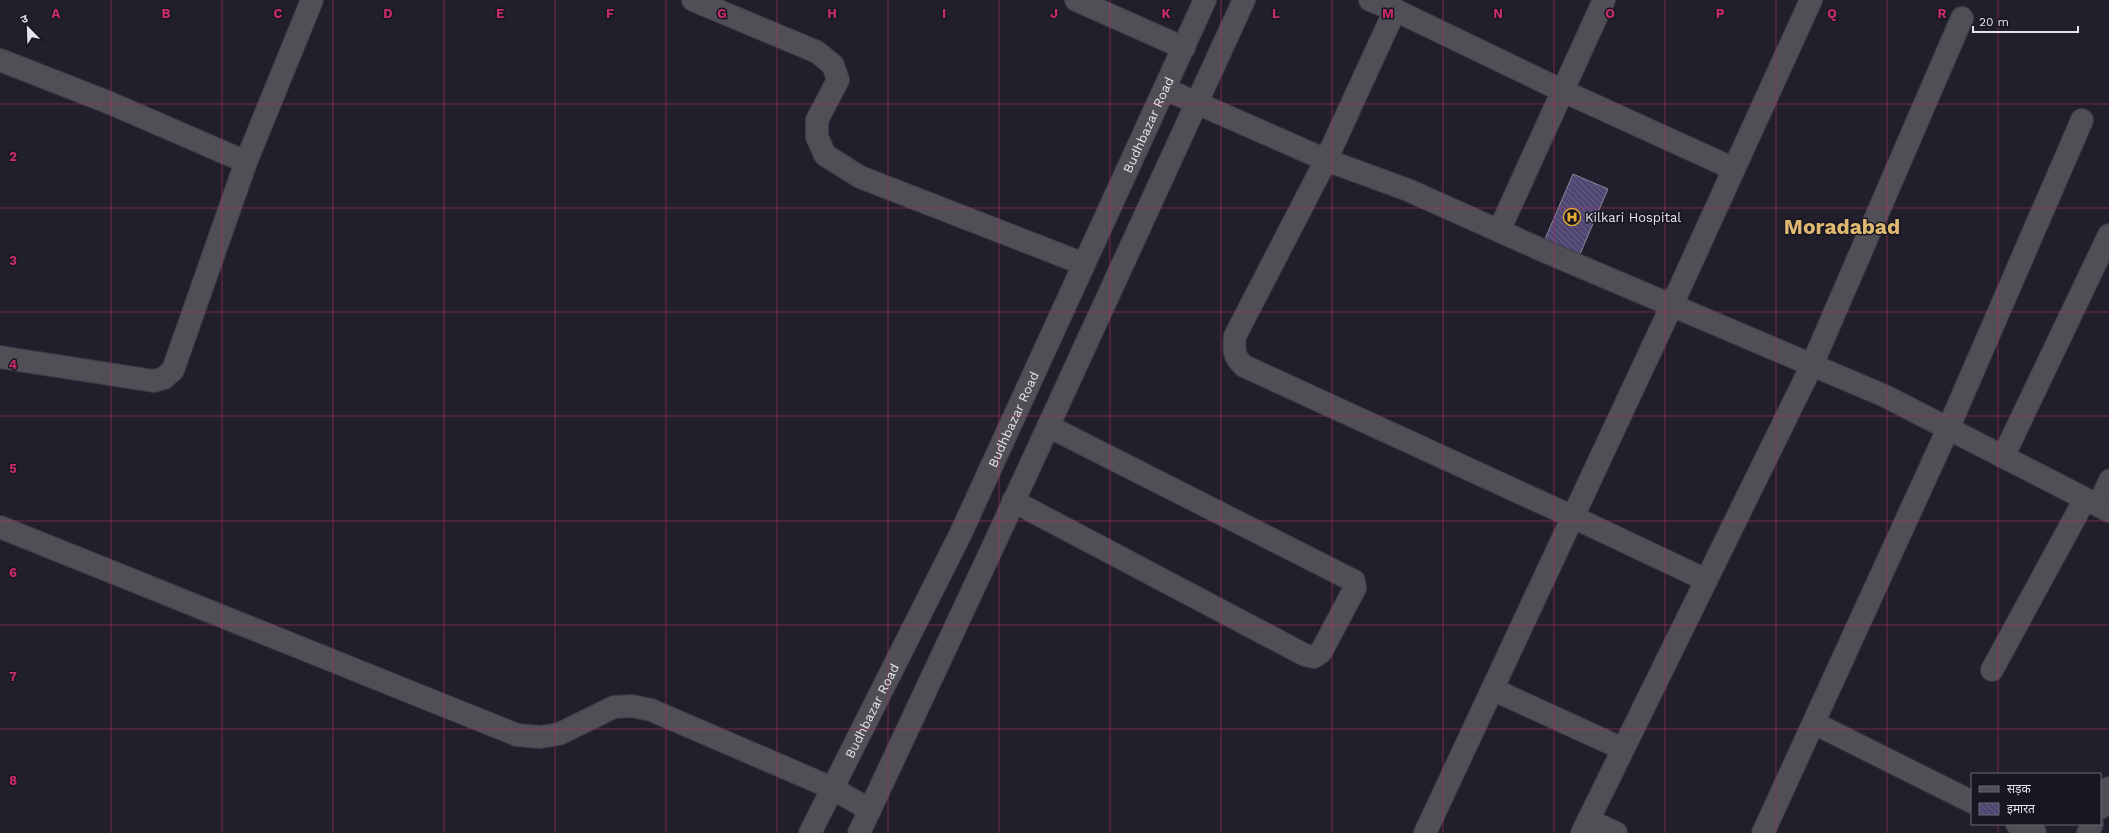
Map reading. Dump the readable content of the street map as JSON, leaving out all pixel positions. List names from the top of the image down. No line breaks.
{"streets":{"street":["Budhbazar Road"]},"districts":["Moradabad"],"places":{"hospital":["Kilkari Hospital"]},"legend":["सड़क","इमारत"],"scale_bar":"20 m","north":"top left","grid":{"columns":["A","B","C","D","E","F","G","H","I","J","K","L","M","N","O","P","Q","R"],"rows":["2","3","4","5","6","7","8"]}}
